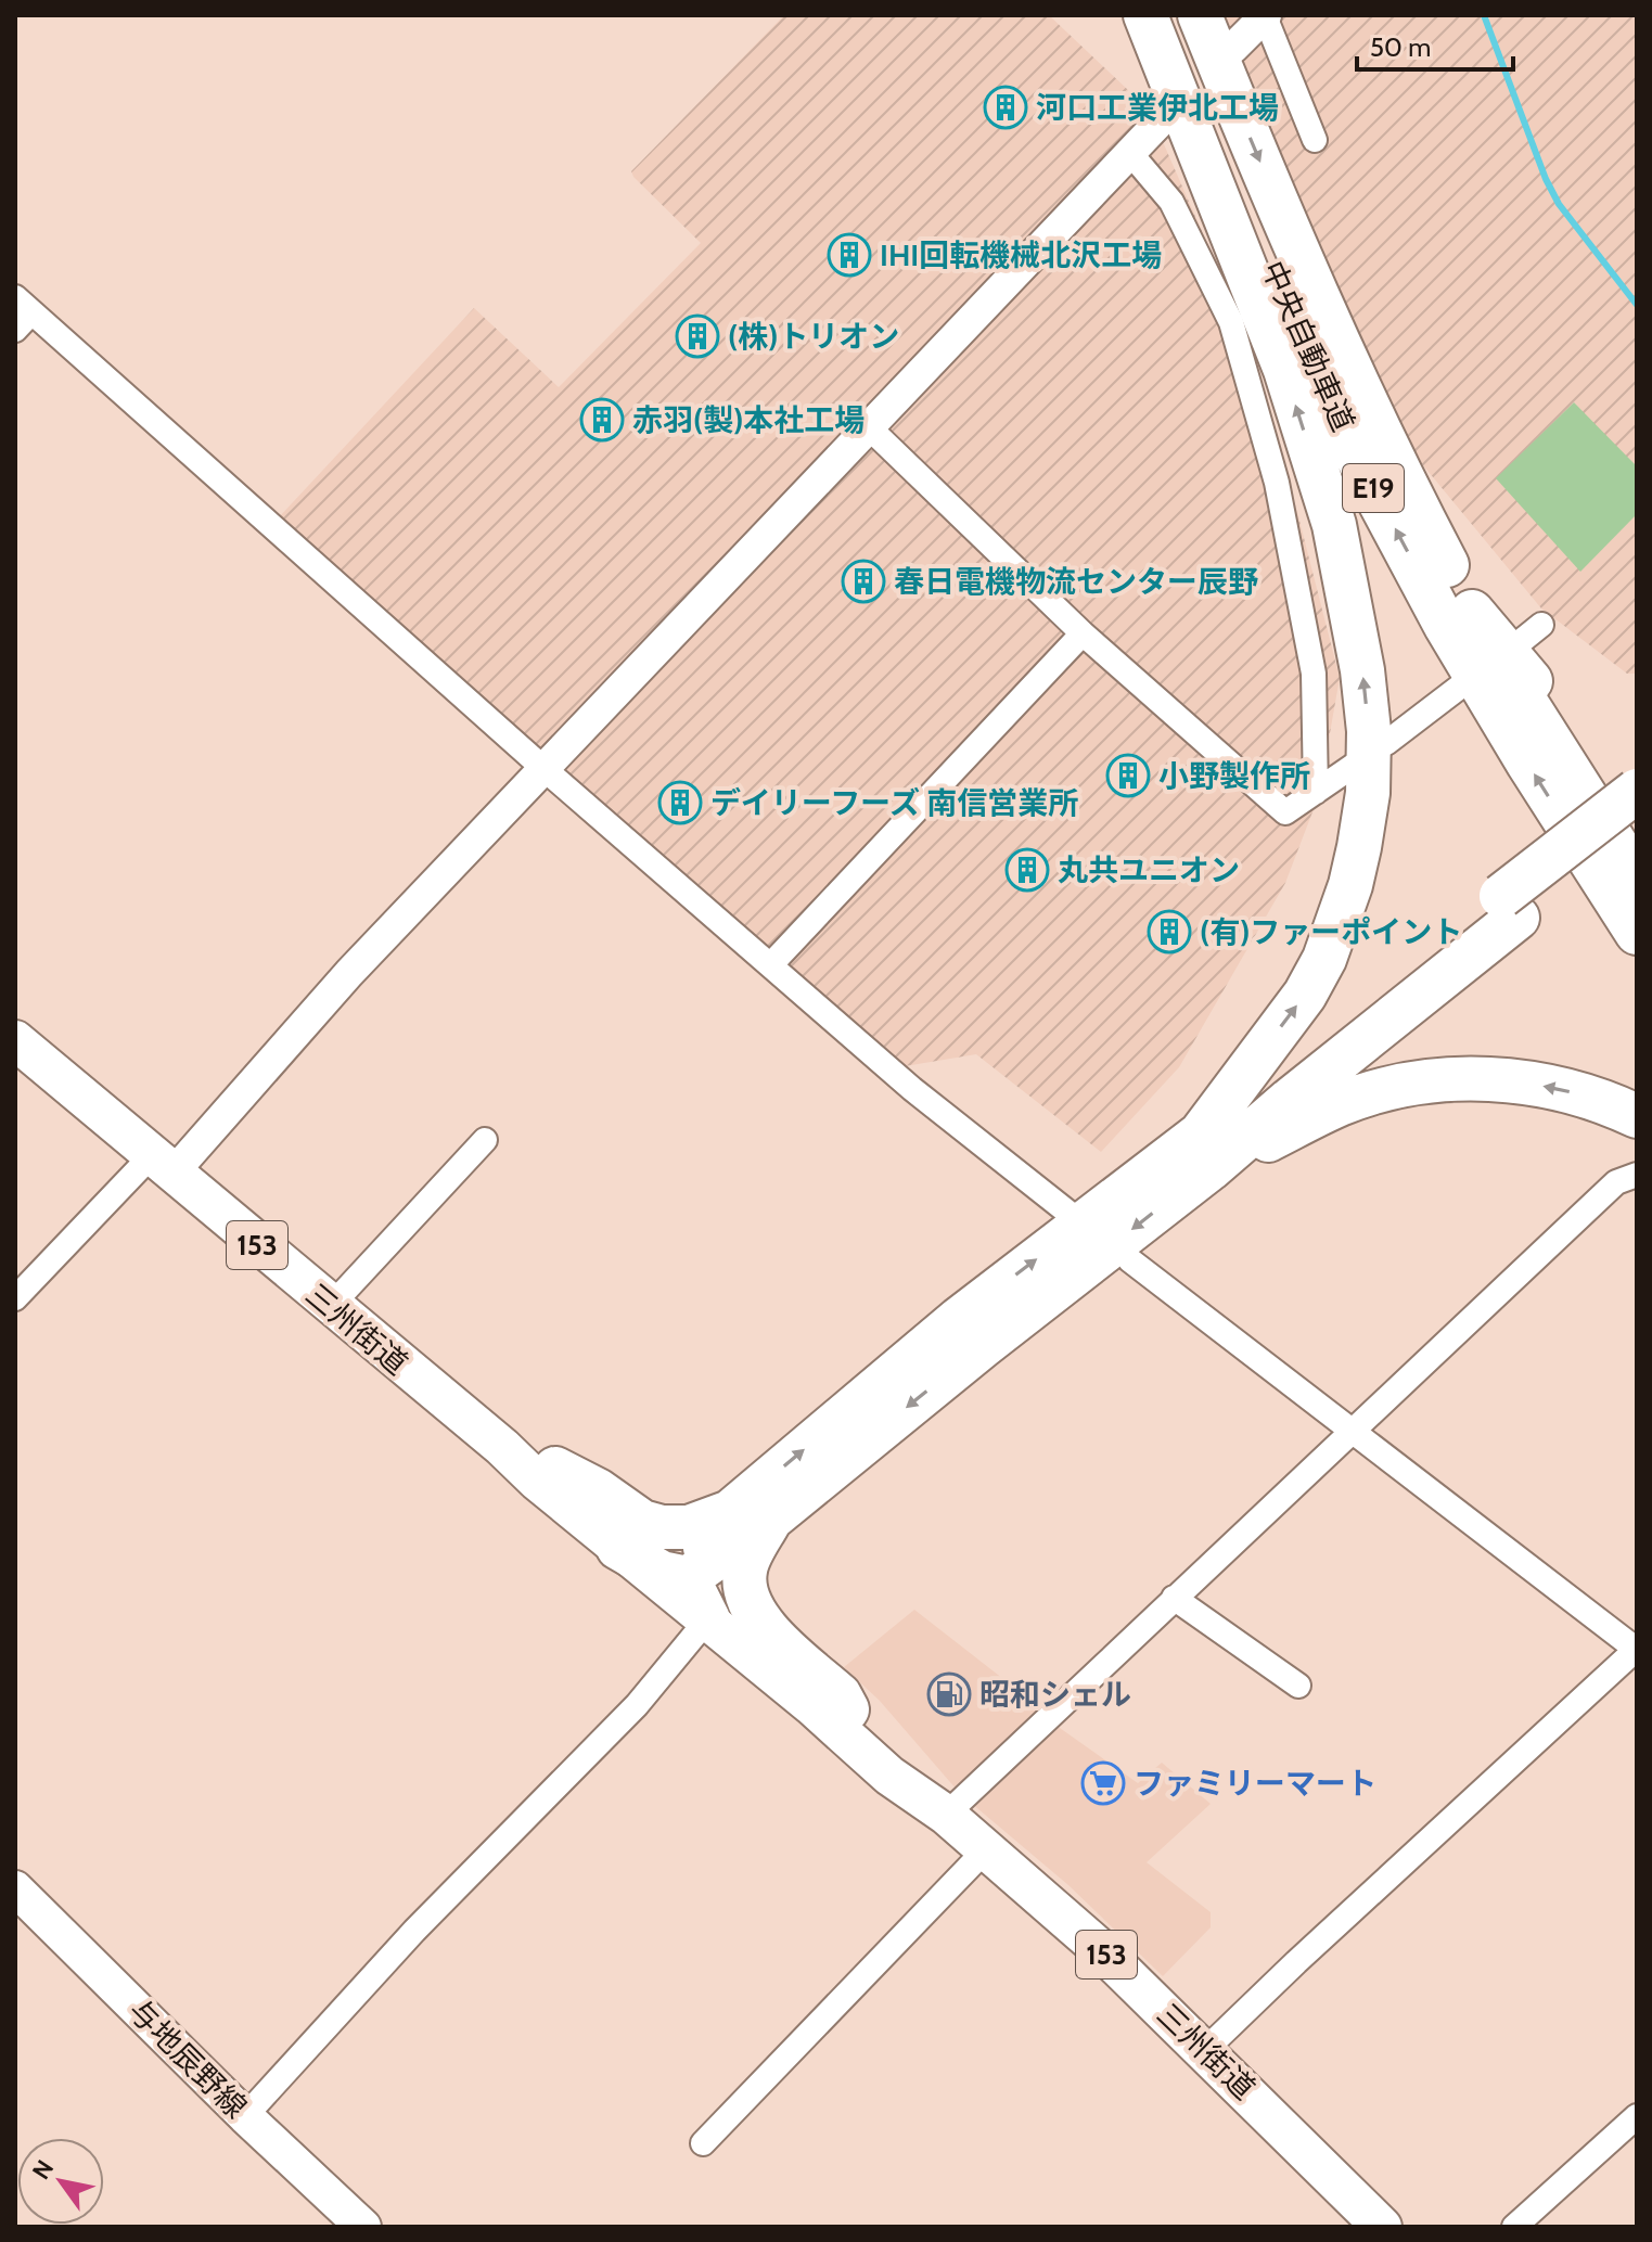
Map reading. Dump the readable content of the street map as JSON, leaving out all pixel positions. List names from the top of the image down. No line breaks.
{"streets":{"highway":["中央自動車道","E19","153","三州街道"],"main road":["与地辰野線"]},"places":{"building":["河口工業伊北工場","IHI回転機械北沢工場","(株)トリオン","赤羽(製)本社工場","春日電機物流センター辰野","小野製作所","デイリーフーズ 南信営業所","丸共ユニオン","(有)ファーポイント"],"fuel station":["昭和シェル"],"supermarket":["ファミリーマート"]},"scale_bar":"50 m","north":"top left"}
